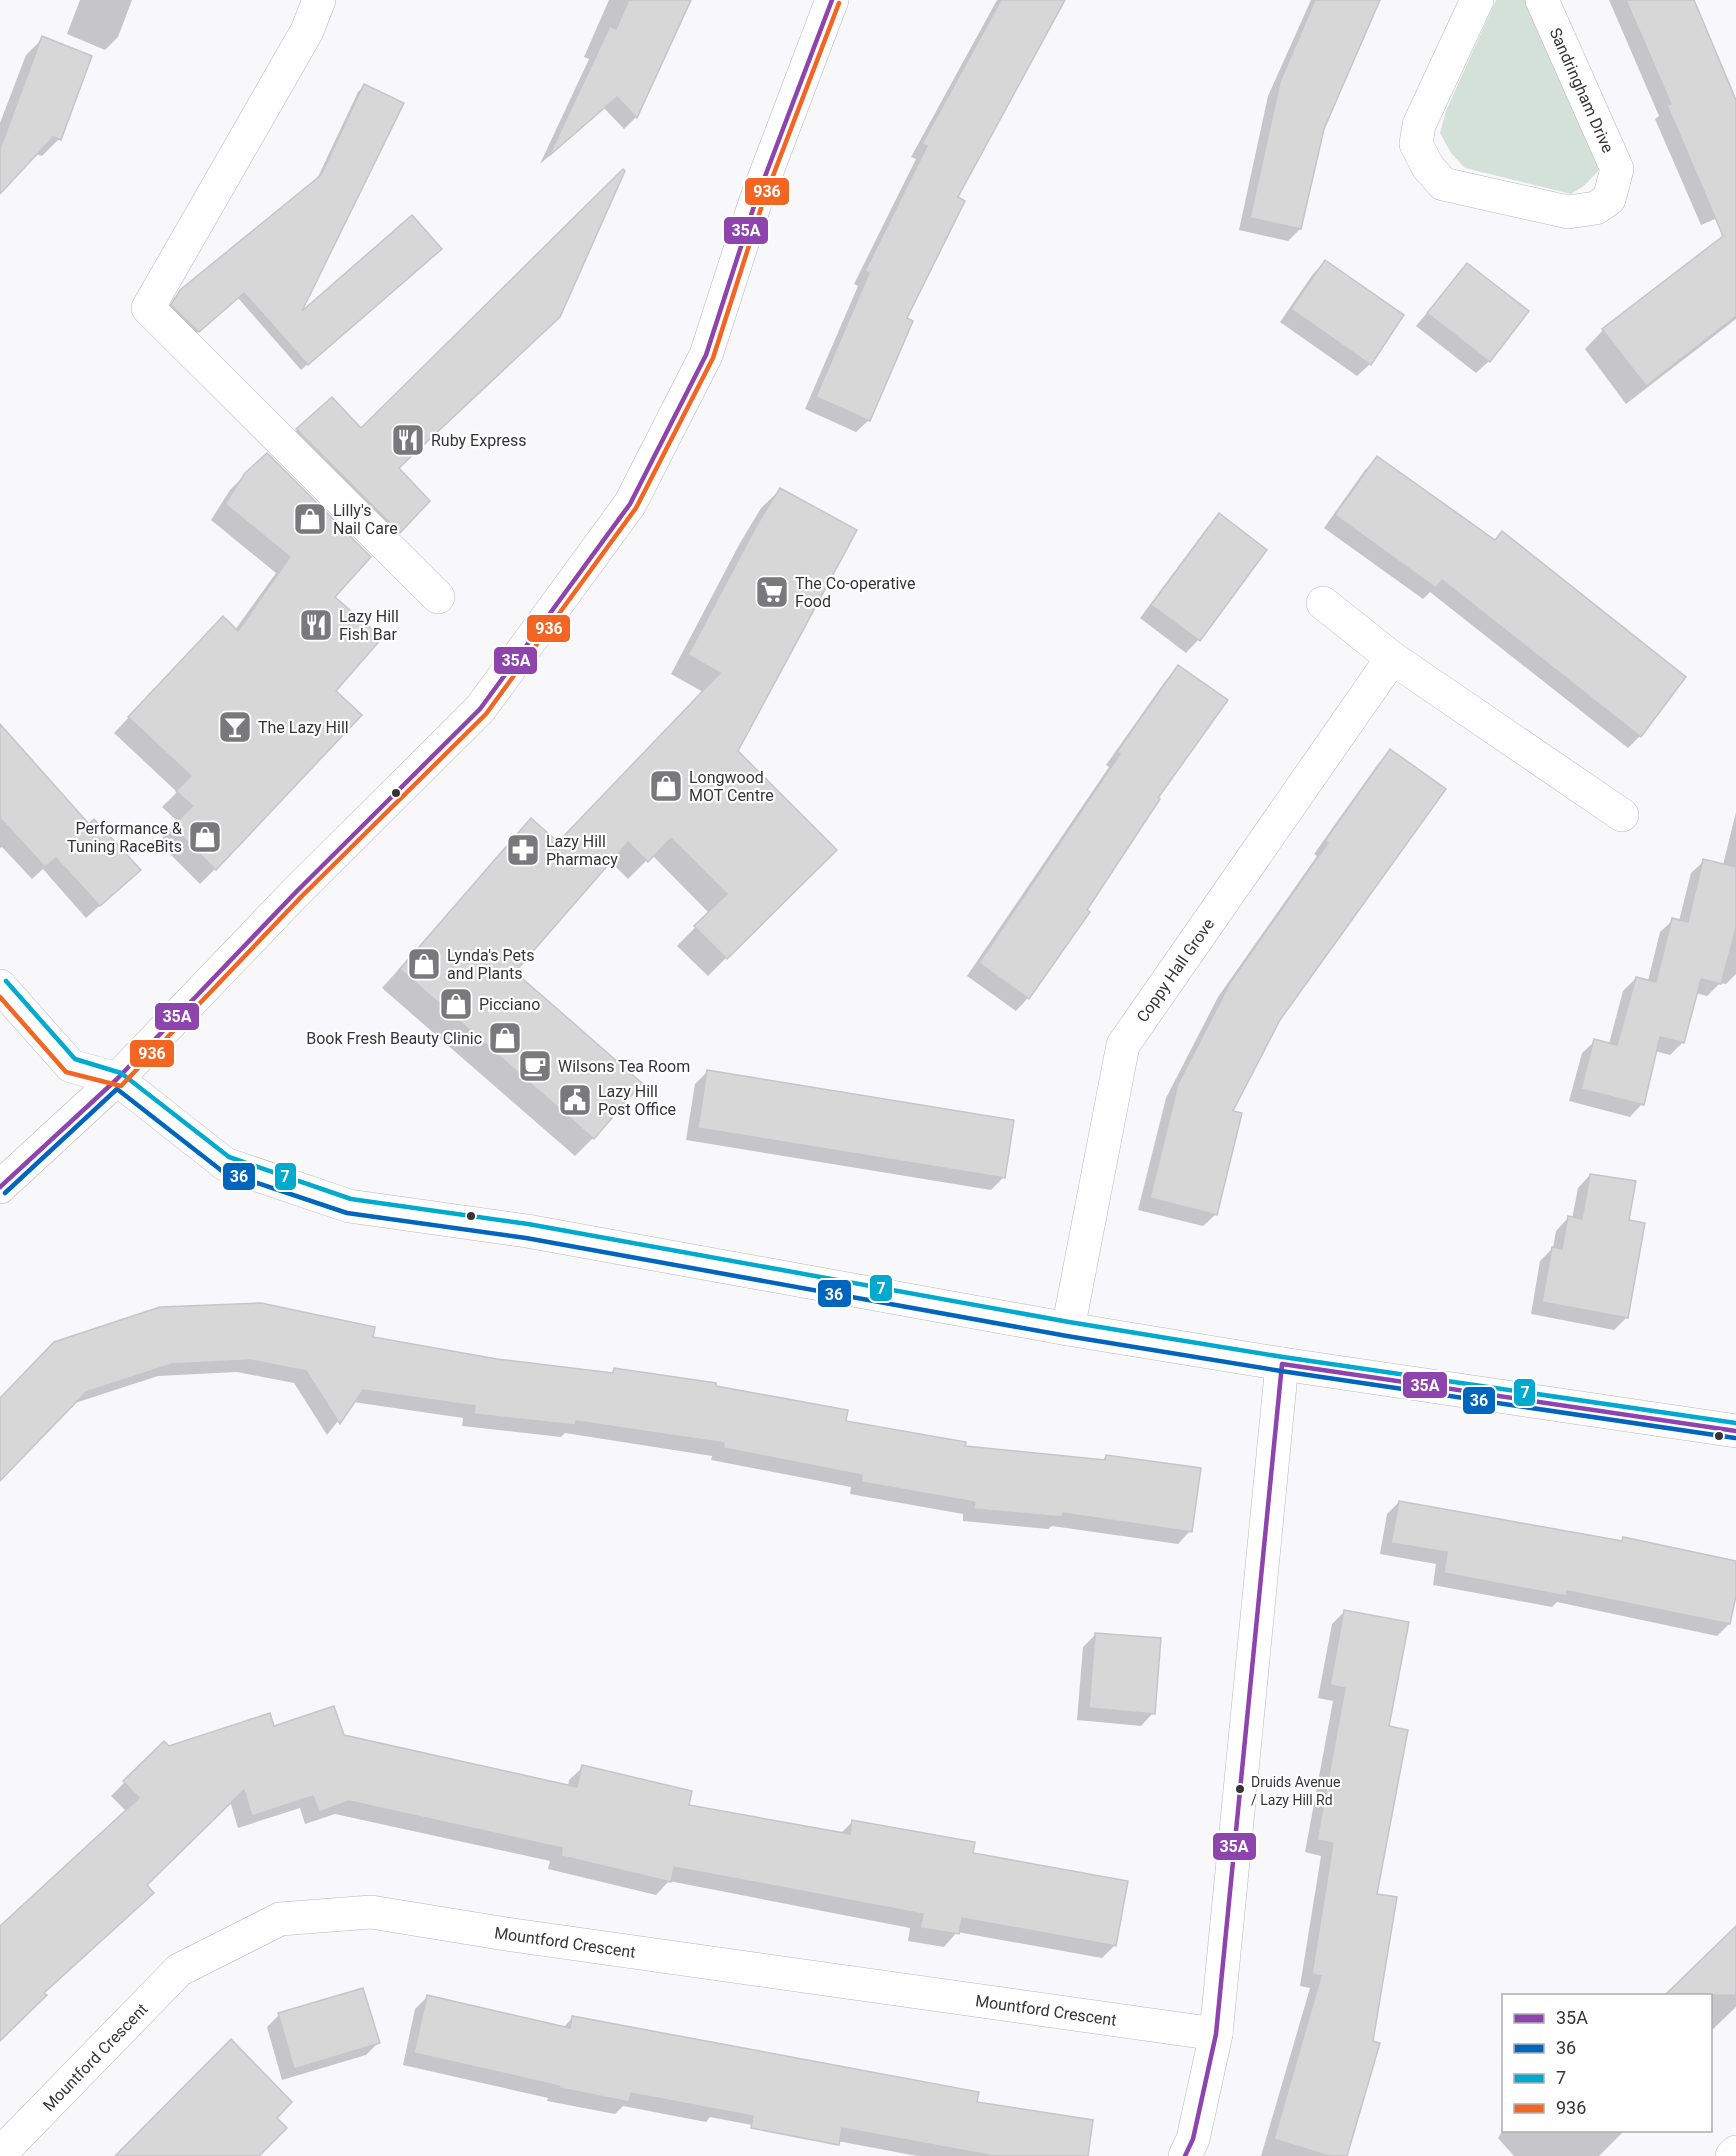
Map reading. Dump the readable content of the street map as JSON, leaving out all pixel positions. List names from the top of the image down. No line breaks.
{"streets":{"street":["Sandringham Drive","Coppy Hall Grove","Mountford Crescent"]},"places":{"restaurant":["Ruby Express","Lazy Hill Fish Bar"],"shop":["Lilly's Nail Care","Longwood MOT Centre","Performance & Tuning RaceBits","Lynda's Pets and Plants","Picciano","Book Fresh Beauty Clinic"],"supermarket":["The Co-operative Food"],"bar":["The Lazy Hill"],"pharmacy":["Lazy Hill Pharmacy"],"cafe":["Wilsons Tea Room"],"public building":["Lazy Hill Post Office"],"other":["Druids Avenue / Lazy Hill Rd"]},"lines":["transit line 35A","transit line 936","transit line 7","transit line 36"],"legend":["35A","36","7","936"]}
